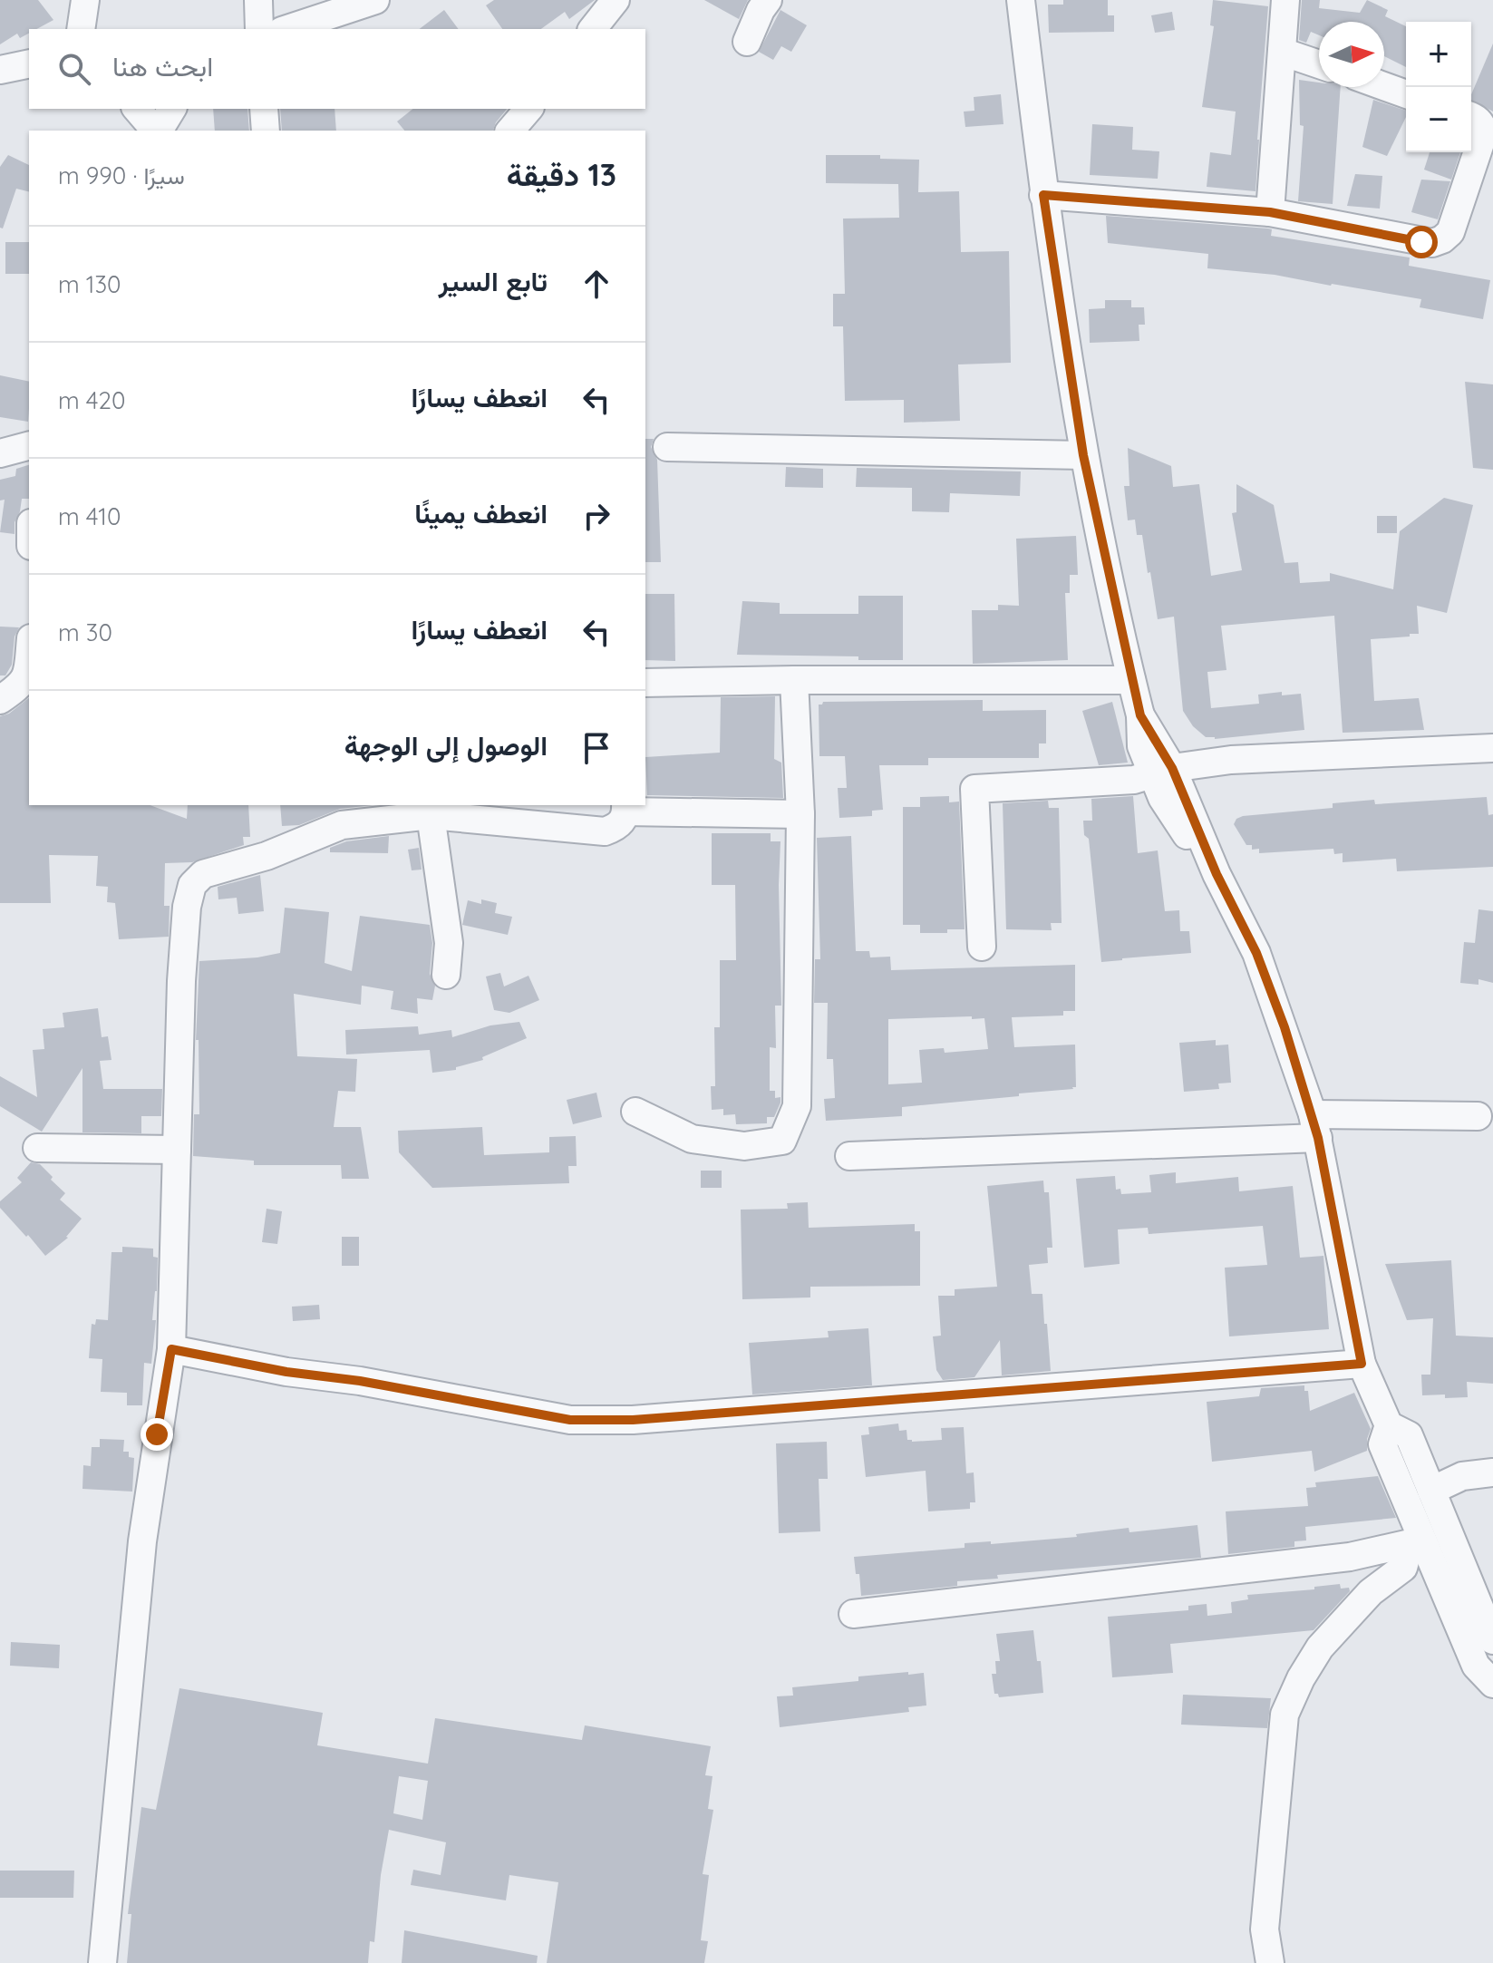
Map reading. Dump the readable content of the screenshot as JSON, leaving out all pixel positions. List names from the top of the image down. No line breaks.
{"north":"right","page":{"map_buttons":["+","−"],"search":"ابحث هنا","heading":["13 دقيقة","سيرًا · 990 m"],"list":[["تابع السير","130 m"],["انعطف يسارًا","420 m"],["انعطف يمينًا","410 m"],["انعطف يسارًا","30 m"],"الوصول إلى الوجهة"]}}
